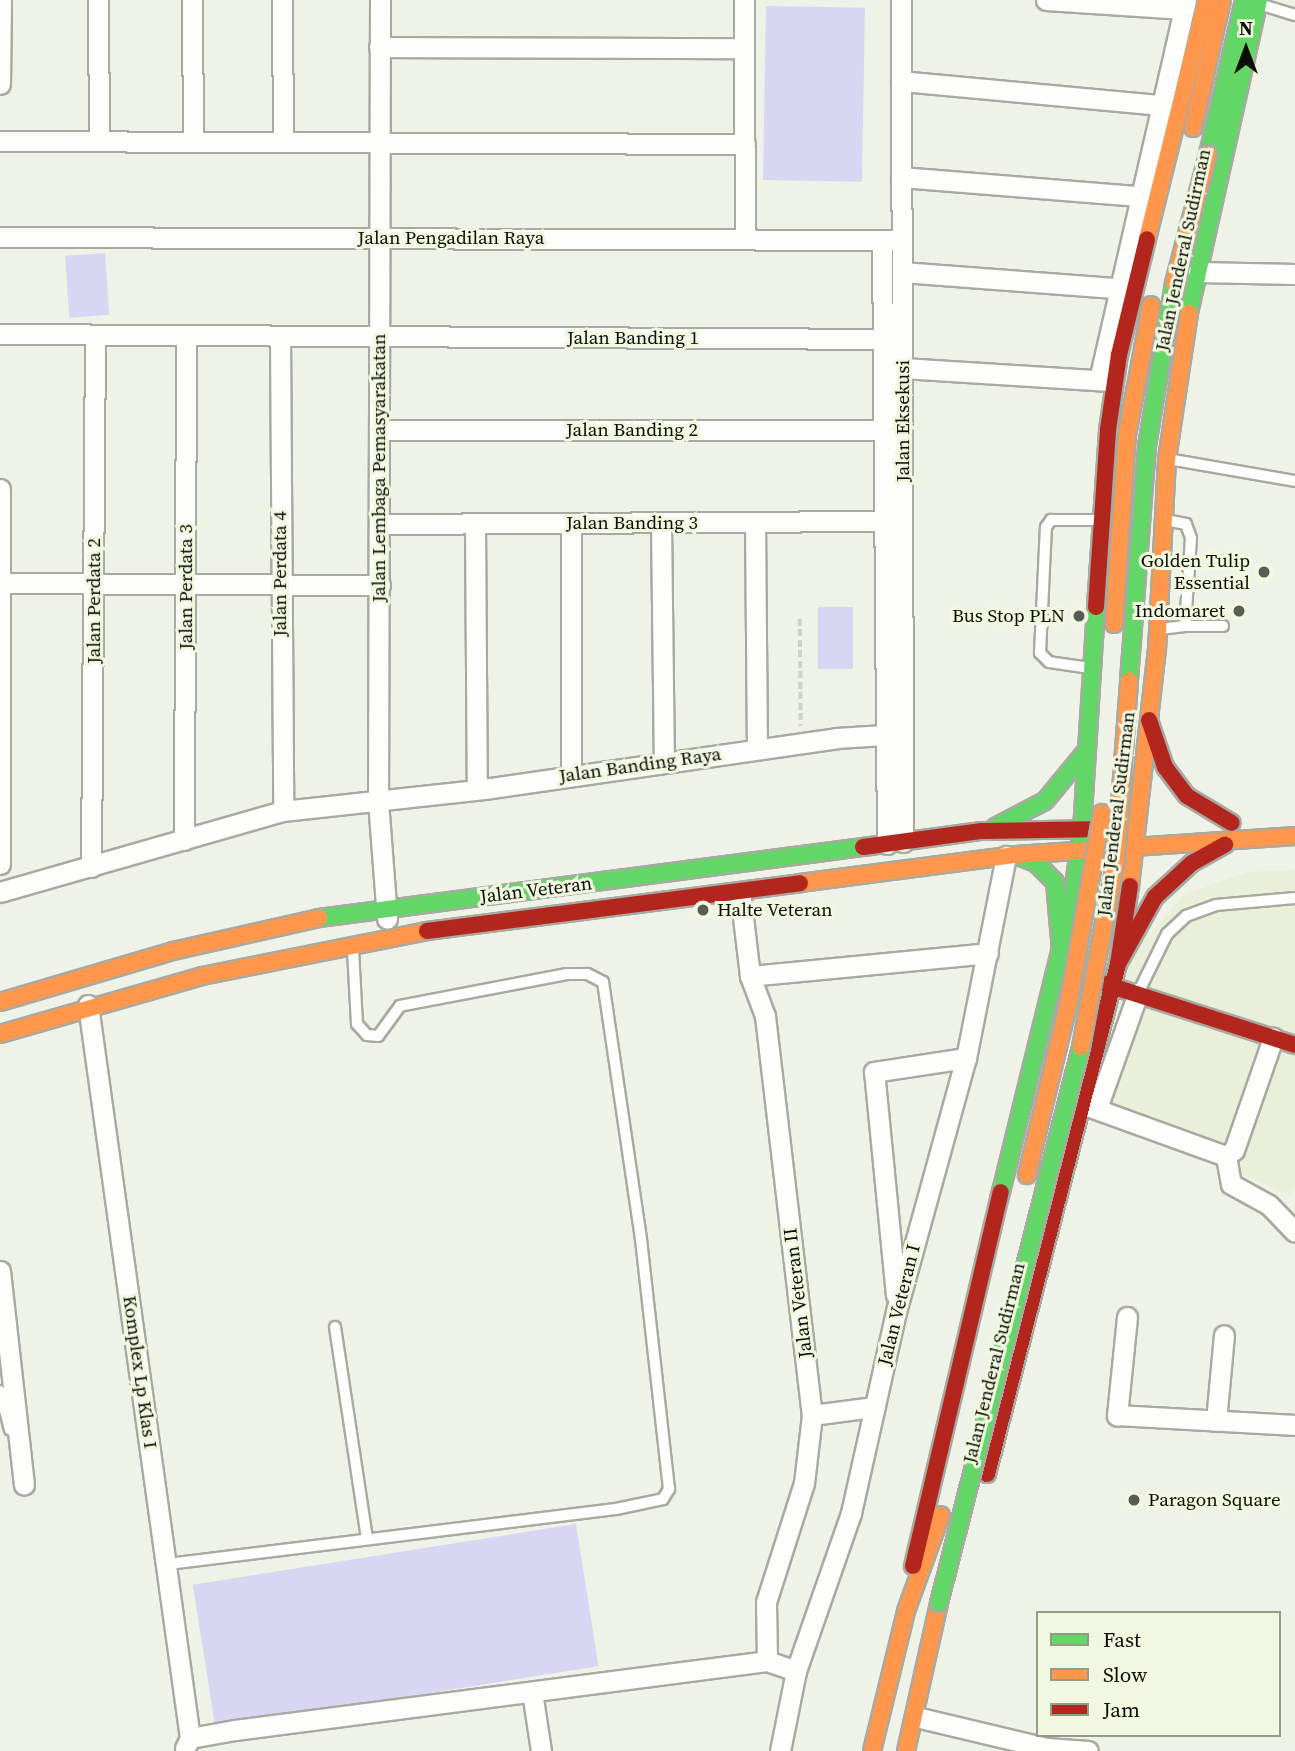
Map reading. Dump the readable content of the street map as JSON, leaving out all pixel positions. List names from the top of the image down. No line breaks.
{"streets":{"main road":["Jalan Jenderal Sudirman","Jalan Veteran"],"street":["Jalan Pengadilan Raya","Jalan Banding 1","Jalan Eksekusi","Jalan Banding 2","Jalan Lembaga Pemasyarakatan","Jalan Banding 3","Jalan Perdata 4","Jalan Perdata 3","Jalan Perdata 2","Jalan Banding Raya","Jalan Veteran II","Jalan Veteran I","Komplex Lp Klas I"]},"crossings":[["Jalan Pengadilan Raya","Jalan Eksekusi"],["Jalan Pengadilan Raya","Jalan Lembaga Pemasyarakatan"],["Jalan Jenderal Sudirman","Jalan Veteran"],["Jalan Banding 1","Jalan Eksekusi"],["Jalan Banding 1","Jalan Lembaga Pemasyarakatan"],["Jalan Banding 1","Jalan Perdata 4"],["Jalan Banding 1","Jalan Perdata 3"],["Jalan Banding 1","Jalan Perdata 2"],["Jalan Eksekusi","Jalan Banding 2"],["Jalan Eksekusi","Jalan Banding 3"],["Jalan Eksekusi","Jalan Banding Raya"],["Jalan Eksekusi","Jalan Veteran"],["Jalan Banding 2","Jalan Lembaga Pemasyarakatan"],["Jalan Lembaga Pemasyarakatan","Jalan Banding 3"],["Jalan Lembaga Pemasyarakatan","Jalan Banding Raya"],["Jalan Lembaga Pemasyarakatan","Jalan Veteran"],["Jalan Perdata 4","Jalan Banding Raya"],["Jalan Perdata 3","Jalan Banding Raya"],["Jalan Perdata 2","Jalan Banding Raya"],["Jalan Veteran","Jalan Veteran II"],["Jalan Veteran","Jalan Veteran I"],["Jalan Veteran","Komplex Lp Klas I"]],"places":["Golden Tulip Essential","Indomaret","Bus Stop PLN","Halte Veteran","Paragon Square"],"legend":["Fast","Slow","Jam"],"north":"top"}
